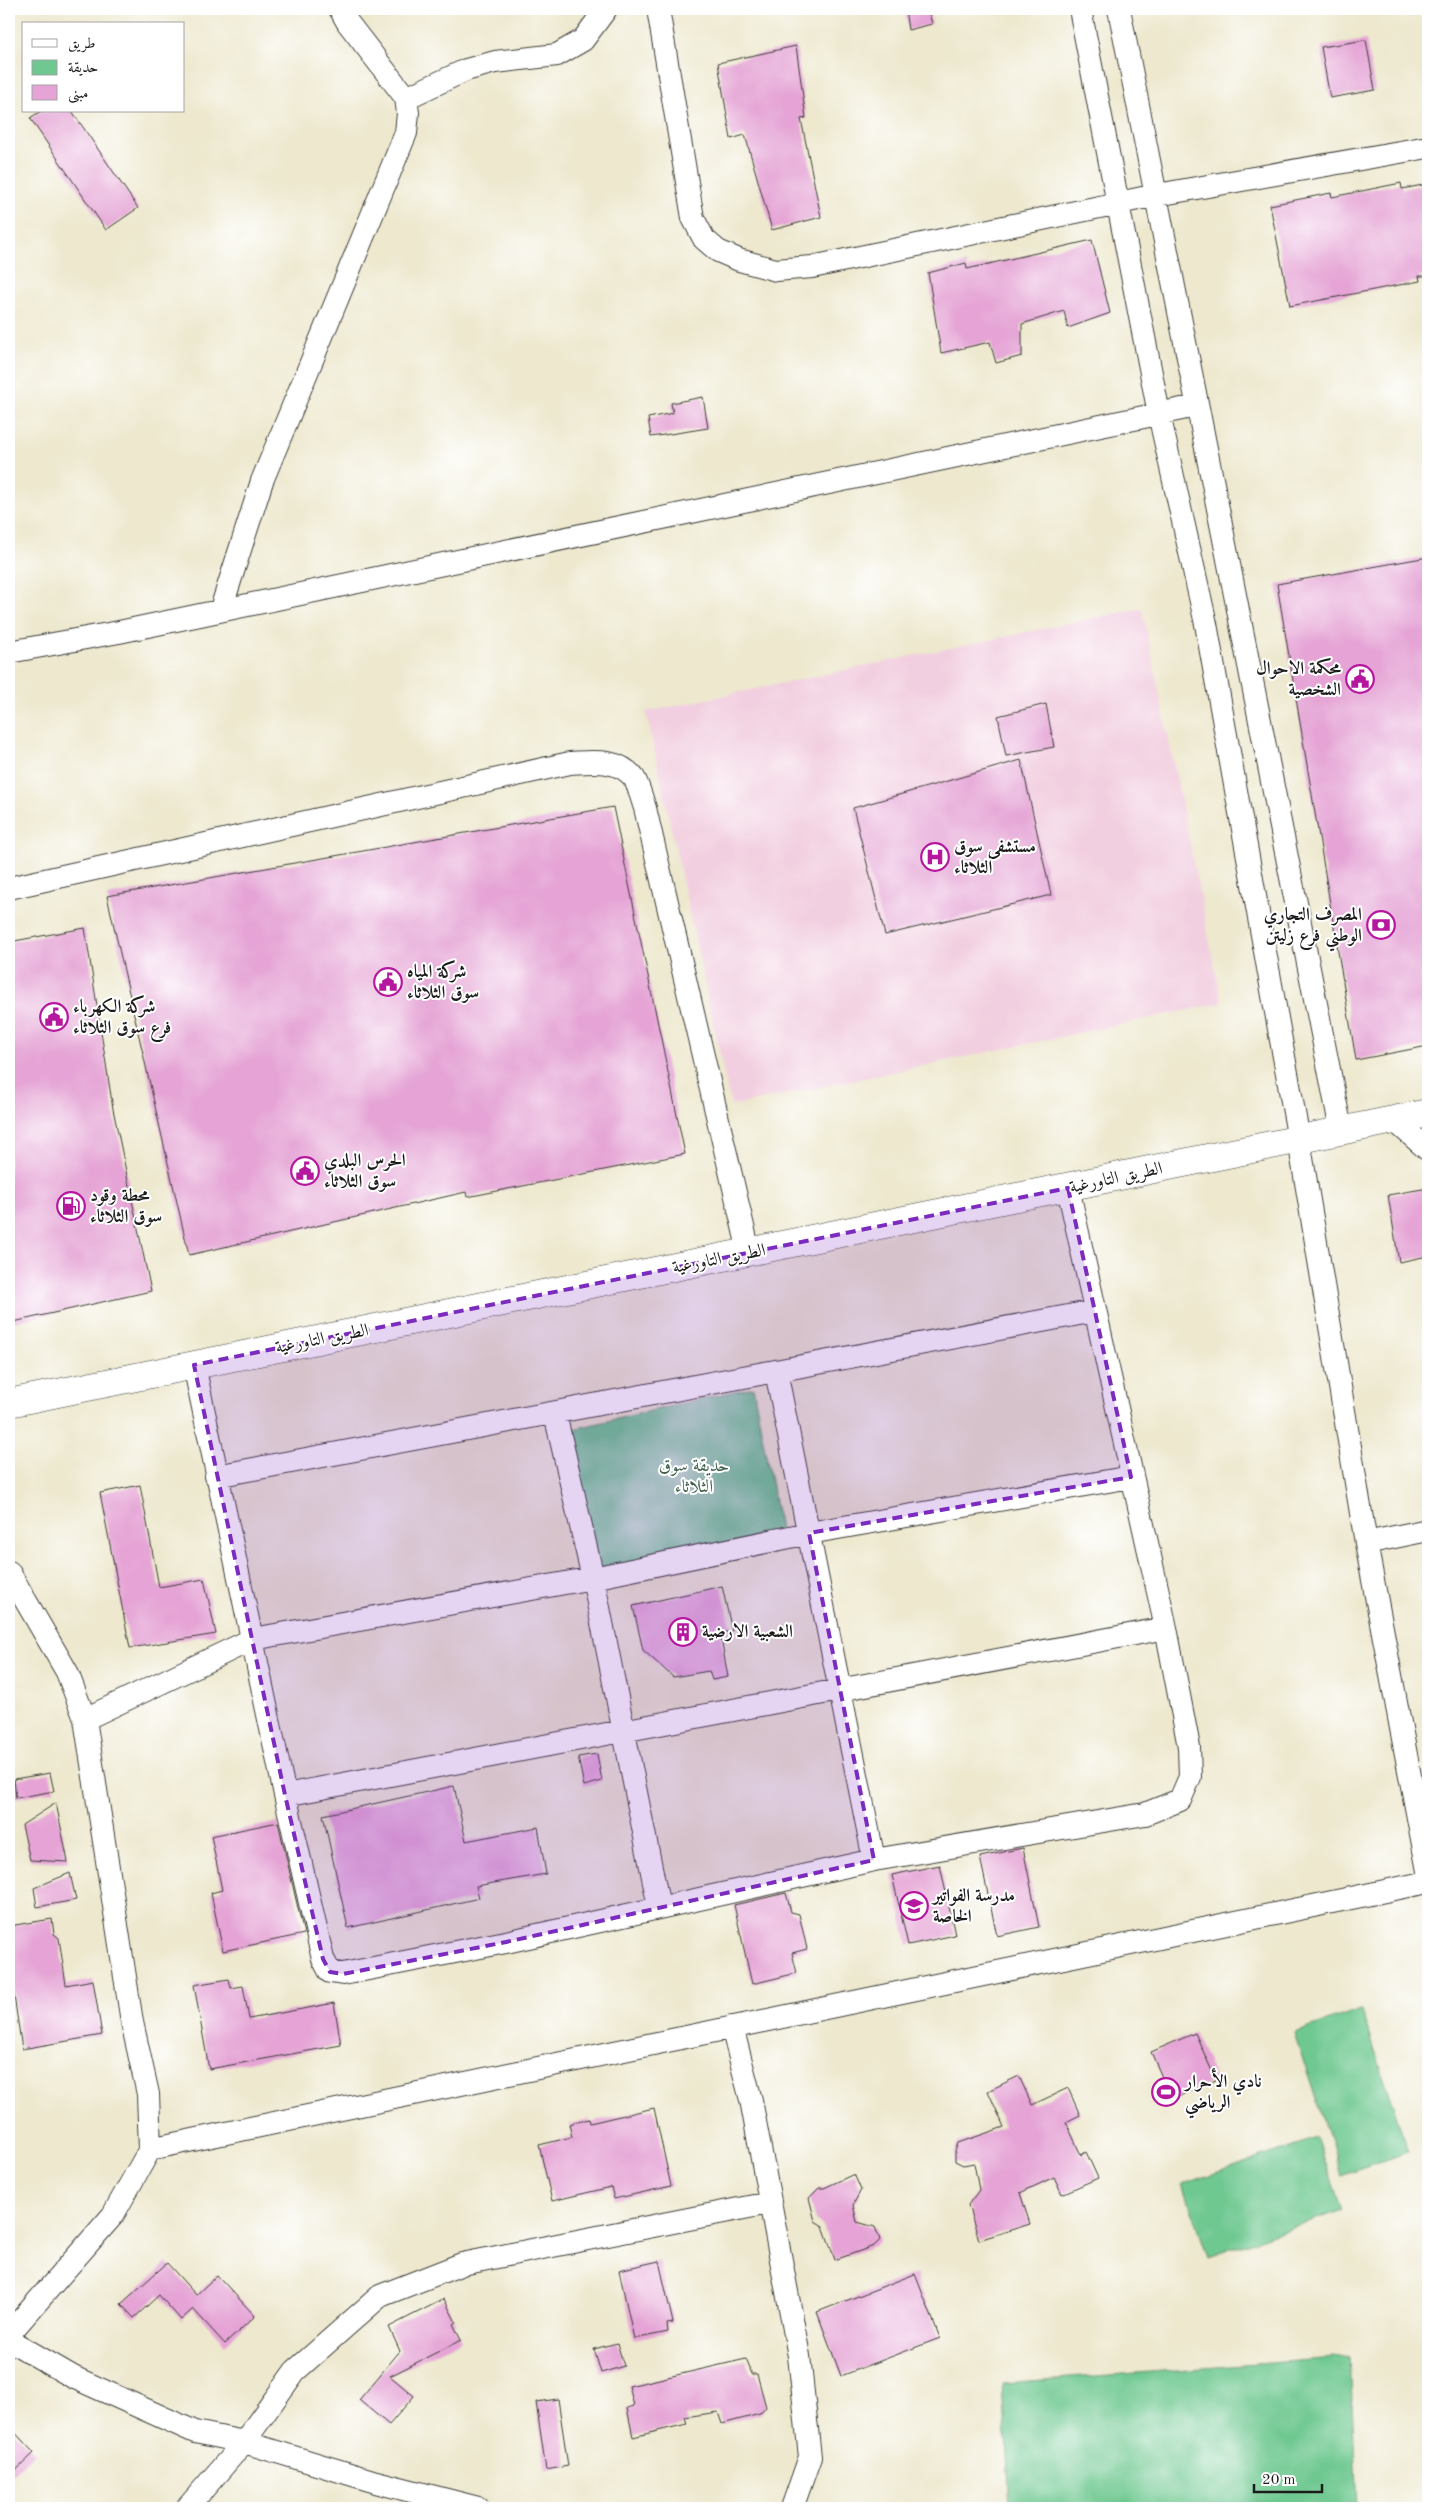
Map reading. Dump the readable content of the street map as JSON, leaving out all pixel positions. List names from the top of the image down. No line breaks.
{"streets":{"street":["الطريق التاورغية"]},"parks":["حديقة سوق الثلاثاء"],"places":{"public building":["محكمة الاحوال الشخصية","شركة المياه سوق الثلاثاء","شركة الكهرباء فرع سوق الثلاثاء","الحرس البلدي سوق الثلاثاء"],"hospital":["مستشفى سوق الثلاثاء"],"bank":["المصرف التجاري الوطني فرع زليتن"],"fuel station":["محطة وقود سوق الثلاثاء"],"building":["الشعبية الارضية"],"school or university":["مدرسة الفواتير الخاصة"],"sports":["نادي الأحرار الرياضي"]},"legend":["طريق","حديقة","مبنى"],"scale_bar":"20 m"}
